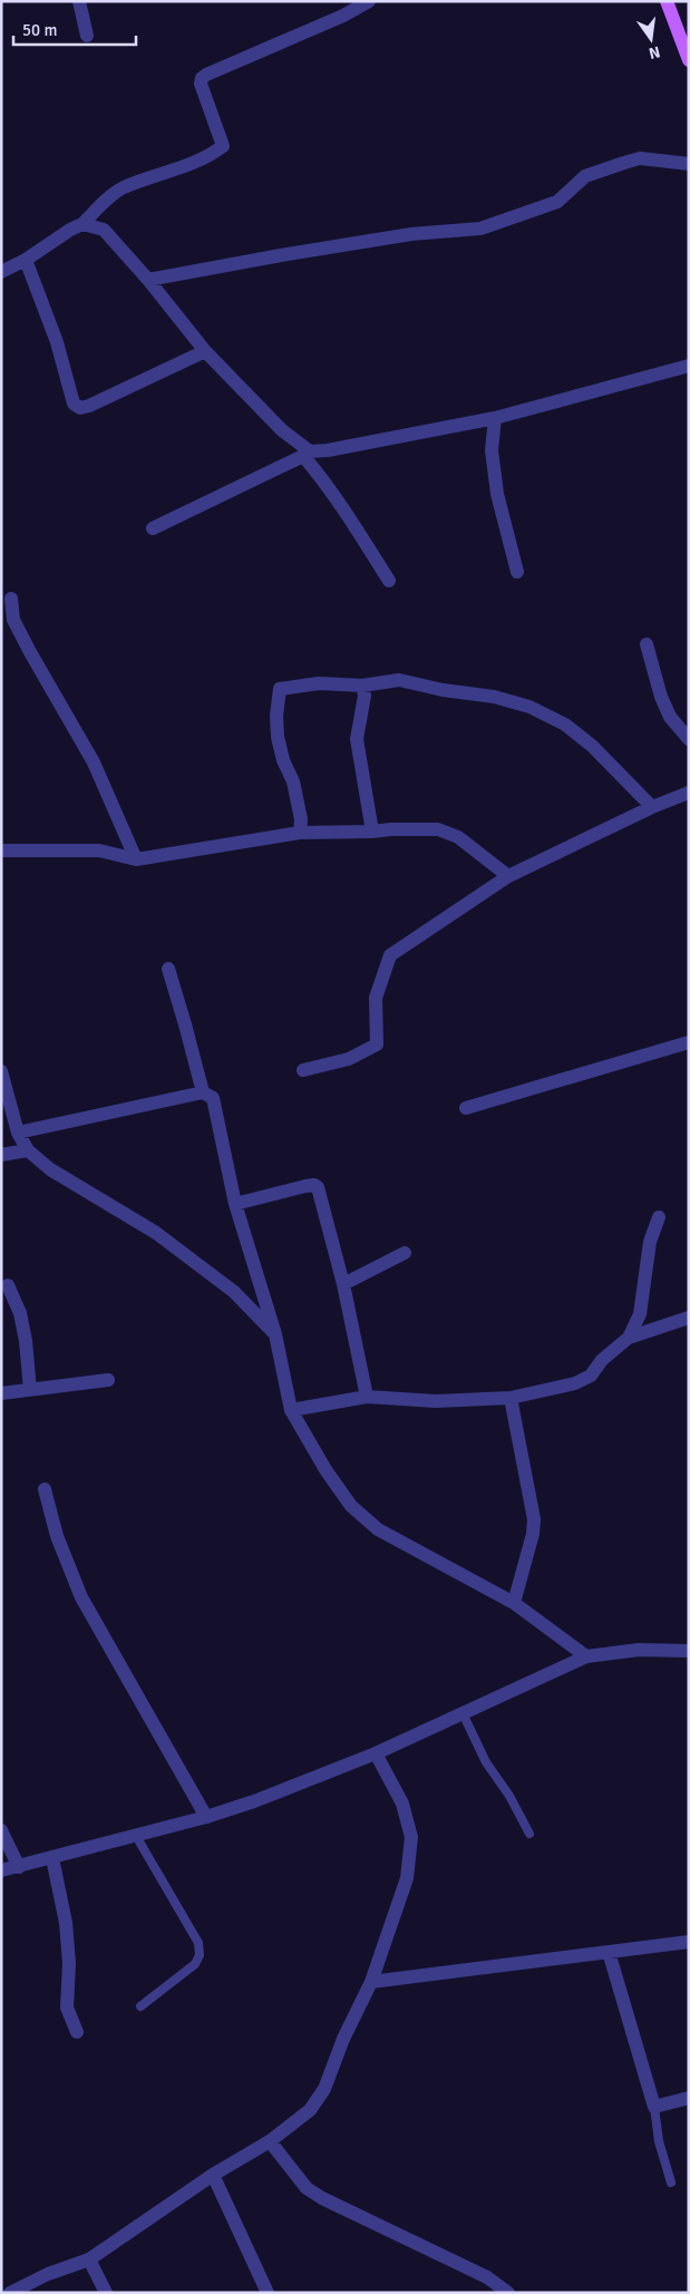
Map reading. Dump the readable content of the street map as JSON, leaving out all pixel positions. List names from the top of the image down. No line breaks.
{"scale_bar":"50 m","north":"bottom"}
